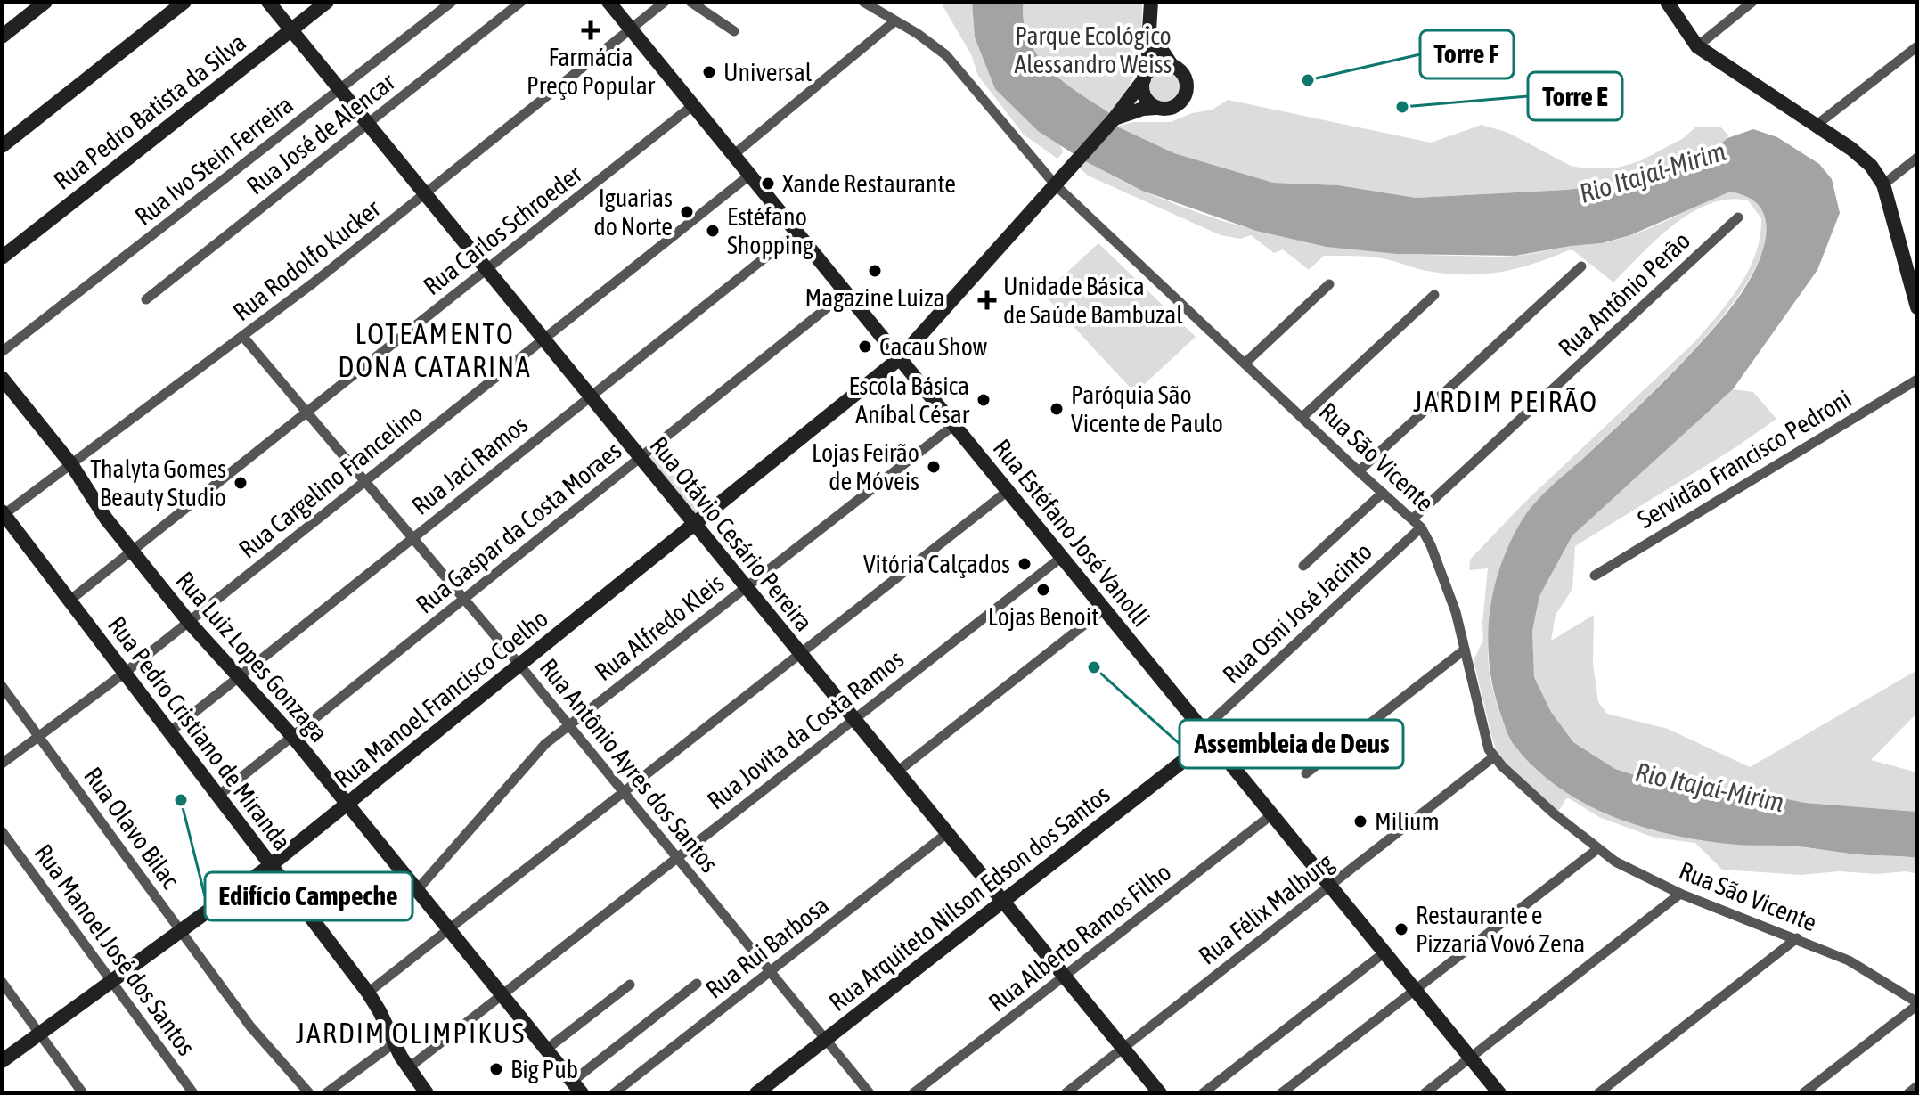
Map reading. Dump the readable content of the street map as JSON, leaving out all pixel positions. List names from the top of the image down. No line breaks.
{"streets":{"main road":["Rua Pedro Batista da Silva","Rua Estéfano José Vanolli","Rua Otávio Cesário Pereira","Rua Luiz Lopes Gonzaga","Rua Manoel Francisco Coelho","Rua Pedro Cristiano de Miranda","Rua Arquiteto Nilson Edson dos Santos"],"street":["Rua José de Alencar","Rua Ivo Stein Ferreira","Rua Carlos Schroeder","Rua Rodolfo Kucker","Rua Antônio Perão","Rua São Vicente","Servidão Francisco Pedroni","Rua Jaci Ramos","Rua Cargelino Francelino","Rua Gaspar da Costa Moraes","Rua Osni José Jacinto","Rua Alfredo Kleis","Rua Jovita da Costa Ramos","Rua Antônio Ayres dos Santos","Rua Olavo Bilac","Rua Félix Malburg","Rua Alberto Ramos Filho","Rua Rui Barbosa","Rua Manoel José dos Santos"]},"crossings":[["Rua Pedro Batista da Silva","Rua Otávio Cesário Pereira"],["Rua José de Alencar","Rua Otávio Cesário Pereira"],["Rua Ivo Stein Ferreira","Rua Otávio Cesário Pereira"],["Rua Carlos Schroeder","Rua Estéfano José Vanolli"],["Rua Carlos Schroeder","Rua Otávio Cesário Pereira"],["Rua Carlos Schroeder","Rua Luiz Lopes Gonzaga"],["Rua Carlos Schroeder","Rua Pedro Cristiano de Miranda"],["Rua Carlos Schroeder","Rua Antônio Ayres dos Santos"],["Rua Rodolfo Kucker","Rua Estéfano José Vanolli"],["Rua Rodolfo Kucker","Rua Otávio Cesário Pereira"],["Rua Rodolfo Kucker","Rua Luiz Lopes Gonzaga"],["Rua Rodolfo Kucker","Rua Pedro Cristiano de Miranda"],["Rua Rodolfo Kucker","Rua Antônio Ayres dos Santos"],["Rua Antônio Perão","Rua São Vicente"],["Rua São Vicente","Rua Osni José Jacinto"],["Rua São Vicente","Rua Manoel Francisco Coelho"],["Rua São Vicente","Rua Félix Malburg"],["Rua Jaci Ramos","Rua Estéfano José Vanolli"],["Rua Jaci Ramos","Rua Otávio Cesário Pereira"],["Rua Jaci Ramos","Rua Luiz Lopes Gonzaga"],["Rua Jaci Ramos","Rua Pedro Cristiano de Miranda"],["Rua Jaci Ramos","Rua Antônio Ayres dos Santos"],["Rua Cargelino Francelino","Rua Estéfano José Vanolli"],["Rua Cargelino Francelino","Rua Otávio Cesário Pereira"],["Rua Cargelino Francelino","Rua Luiz Lopes Gonzaga"],["Rua Cargelino Francelino","Rua Pedro Cristiano de Miranda"],["Rua Cargelino Francelino","Rua Antônio Ayres dos Santos"],["Rua Cargelino Francelino","Rua Olavo Bilac"],["Rua Gaspar da Costa Moraes","Rua Estéfano José Vanolli"],["Rua Gaspar da Costa Moraes","Rua Otávio Cesário Pereira"],["Rua Gaspar da Costa Moraes","Rua Luiz Lopes Gonzaga"],["Rua Gaspar da Costa Moraes","Rua Pedro Cristiano de Miranda"],["Rua Gaspar da Costa Moraes","Rua Antônio Ayres dos Santos"],["Rua Estéfano José Vanolli","Rua Osni José Jacinto"],["Rua Estéfano José Vanolli","Rua Alfredo Kleis"],["Rua Estéfano José Vanolli","Rua Manoel Francisco Coelho"],["Rua Estéfano José Vanolli","Rua Jovita da Costa Ramos"],["Rua Estéfano José Vanolli","Rua Arquiteto Nilson Edson dos Santos"],["Rua Estéfano José Vanolli","Rua Félix Malburg"],["Rua Estéfano José Vanolli","Rua Alberto Ramos Filho"],["Rua Otávio Cesário Pereira","Rua Alfredo Kleis"],["Rua Otávio Cesário Pereira","Rua Manoel Francisco Coelho"],["Rua Otávio Cesário Pereira","Rua Jovita da Costa Ramos"],["Rua Otávio Cesário Pereira","Rua Arquiteto Nilson Edson dos Santos"],["Rua Otávio Cesário Pereira","Rua Félix Malburg"],["Rua Otávio Cesário Pereira","Rua Alberto Ramos Filho"],["Rua Otávio Cesário Pereira","Rua Rui Barbosa"],["Rua Osni José Jacinto","Rua Arquiteto Nilson Edson dos Santos"],["Rua Alfredo Kleis","Rua Luiz Lopes Gonzaga"],["Rua Alfredo Kleis","Rua Antônio Ayres dos Santos"],["Rua Luiz Lopes Gonzaga","Rua Manoel Francisco Coelho"],["Rua Luiz Lopes Gonzaga","Rua Jovita da Costa Ramos"],["Rua Manoel Francisco Coelho","Rua Pedro Cristiano de Miranda"],["Rua Manoel Francisco Coelho","Rua Antônio Ayres dos Santos"],["Rua Manoel Francisco Coelho","Rua Olavo Bilac"],["Rua Manoel Francisco Coelho","Rua Manoel José dos Santos"],["Rua Jovita da Costa Ramos","Rua Pedro Cristiano de Miranda"],["Rua Jovita da Costa Ramos","Rua Antônio Ayres dos Santos"],["Rua Antônio Ayres dos Santos","Rua Arquiteto Nilson Edson dos Santos"],["Rua Antônio Ayres dos Santos","Rua Rui Barbosa"]],"districts":["LOTEAMENTO DONA CATARINA","JARDIM PEIRÃO","JARDIM OLIMPIKUS"],"water":["Rio Itajaí-Mirim"],"parks":["Parque Ecológico Alessandro Weiss"],"places":{"health":["Farmácia Preço Popular","Unidade Básica de Saúde Bambuzal"],"other":["Universal","Torre F","Torre E","Xande Restaurante","Iguarias do Norte","Estéfano Shopping","Magazine Luiza","Cacau Show","Escola Básica Aníbal César","Paróquia São Vicente de Paulo","Lojas Feirão de Móveis","Thalyta Gomes Beauty Studio","Vitória Calçados","Lojas Benoit","Assembleia de Deus","Edifício Campeche","Milium","Restaurante e Pizzaria Vovó Zena","Big Pub"]}}
